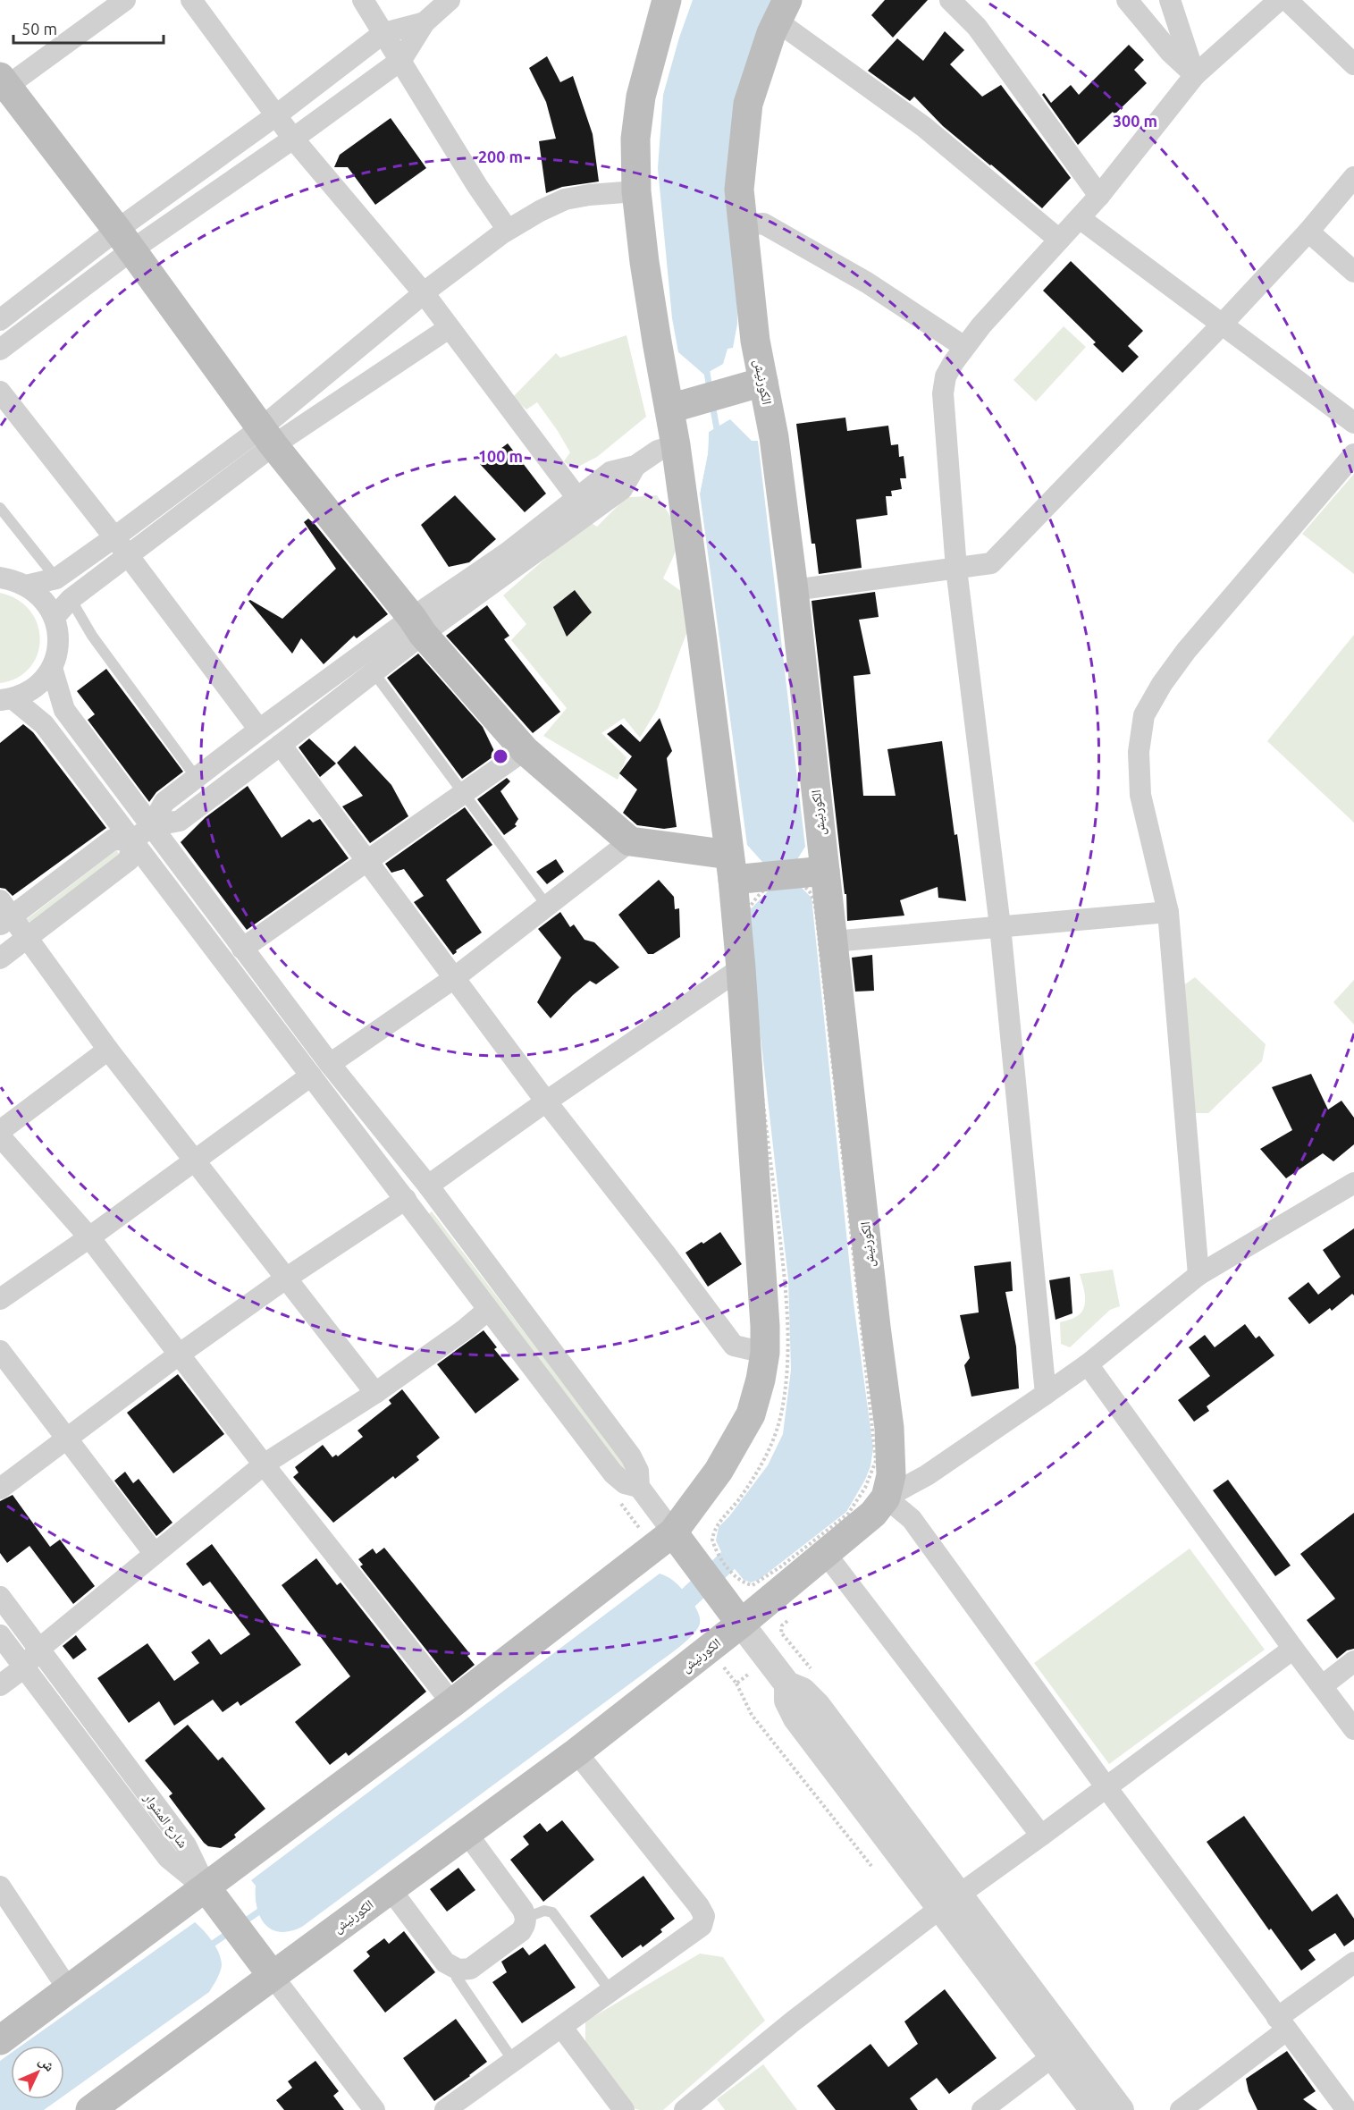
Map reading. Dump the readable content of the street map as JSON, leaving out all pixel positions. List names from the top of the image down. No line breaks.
{"streets":{"main road":["الكورنيش"],"street":["شارع المشوار"]},"scale_bar":"50 m","north":"top right","rings":["300 m","200 m","100 m"]}
